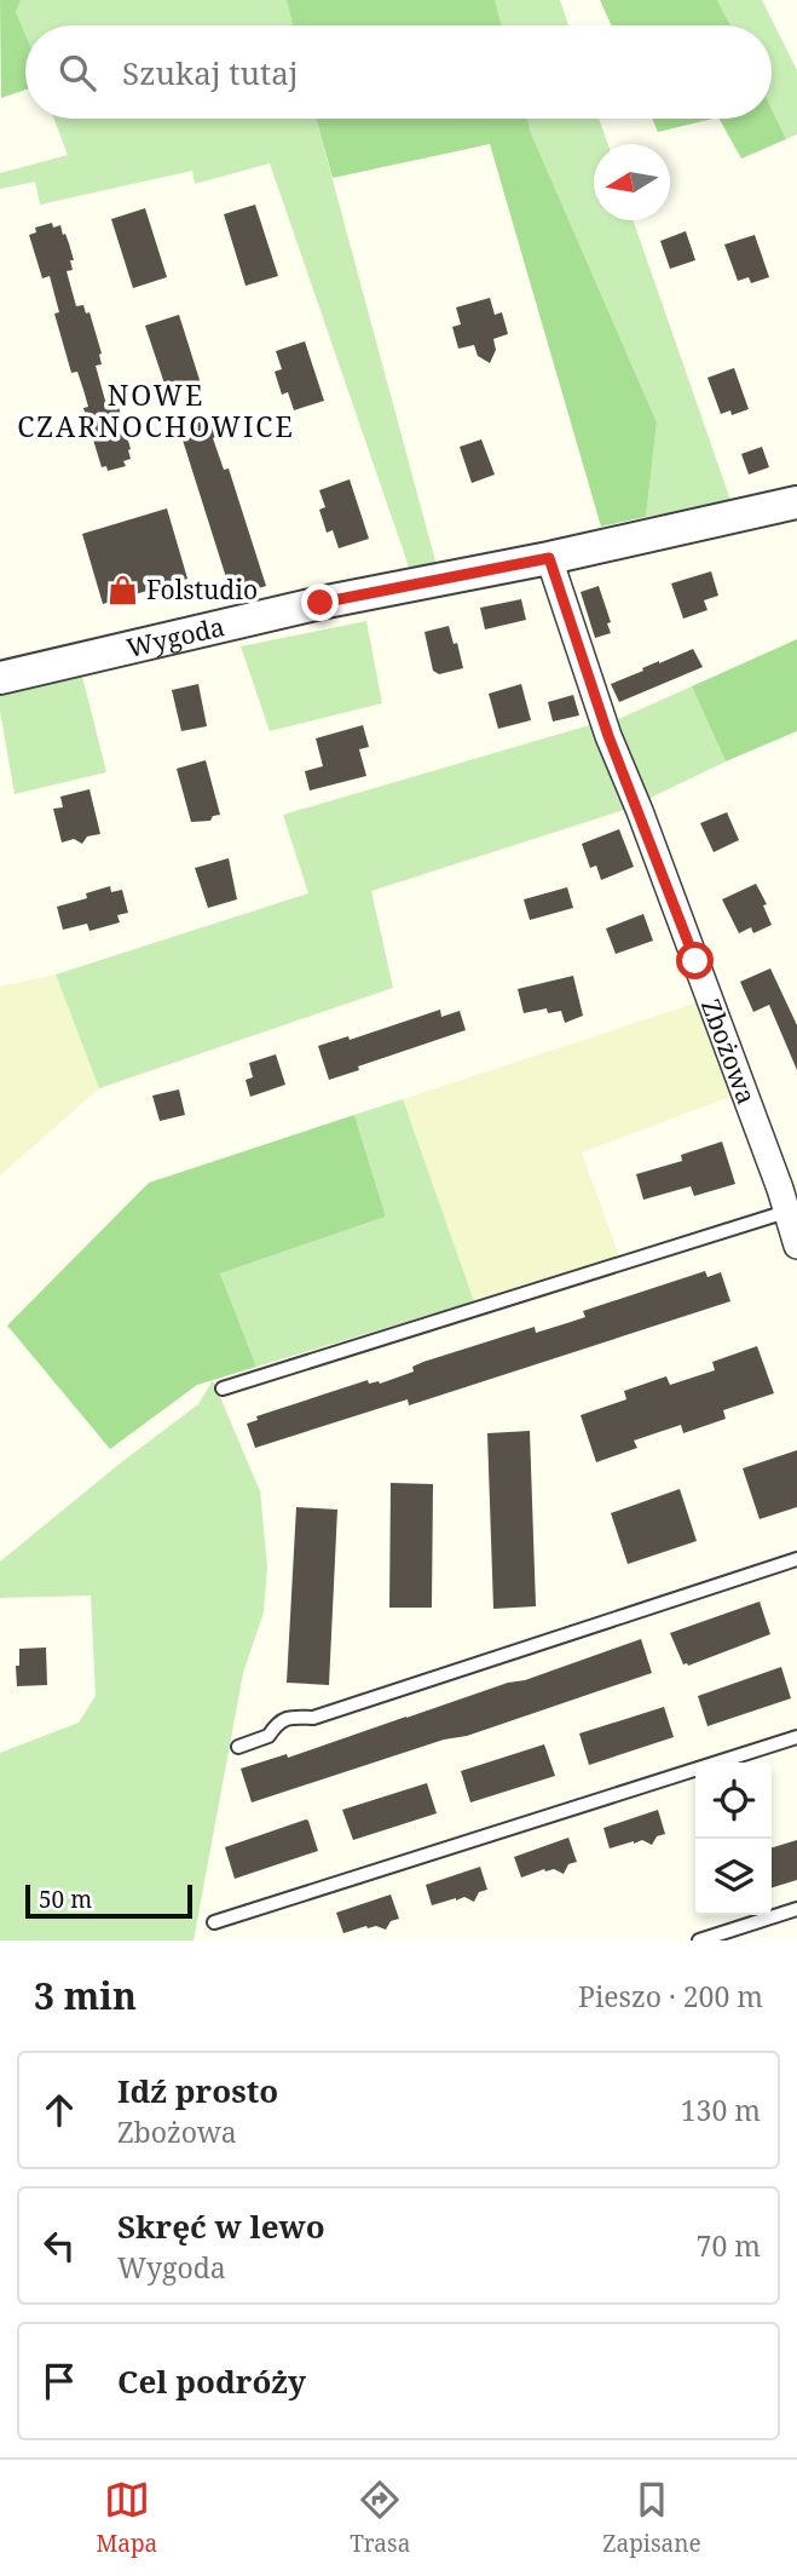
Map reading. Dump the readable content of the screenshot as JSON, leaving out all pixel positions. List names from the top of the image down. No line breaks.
{"streets":{"street":["Wygoda","Zbożowa"]},"crossings":[["Wygoda","Zbożowa"]],"districts":["NOWE CZARNOCHOWICE"],"places":{"shop":["Folstudio"]},"scale_bar":"50 m","north":"left","page":{"search":"Szukaj tutaj","scale":"50 m","heading":["3 min","Pieszo · 200 m"],"list":[["Idź prosto","Zbożowa","130 m"],["Skręć w lewo","Wygoda","70 m"],"Cel podróży"],"nav":["Mapa","Trasa","Zapisane"]}}
